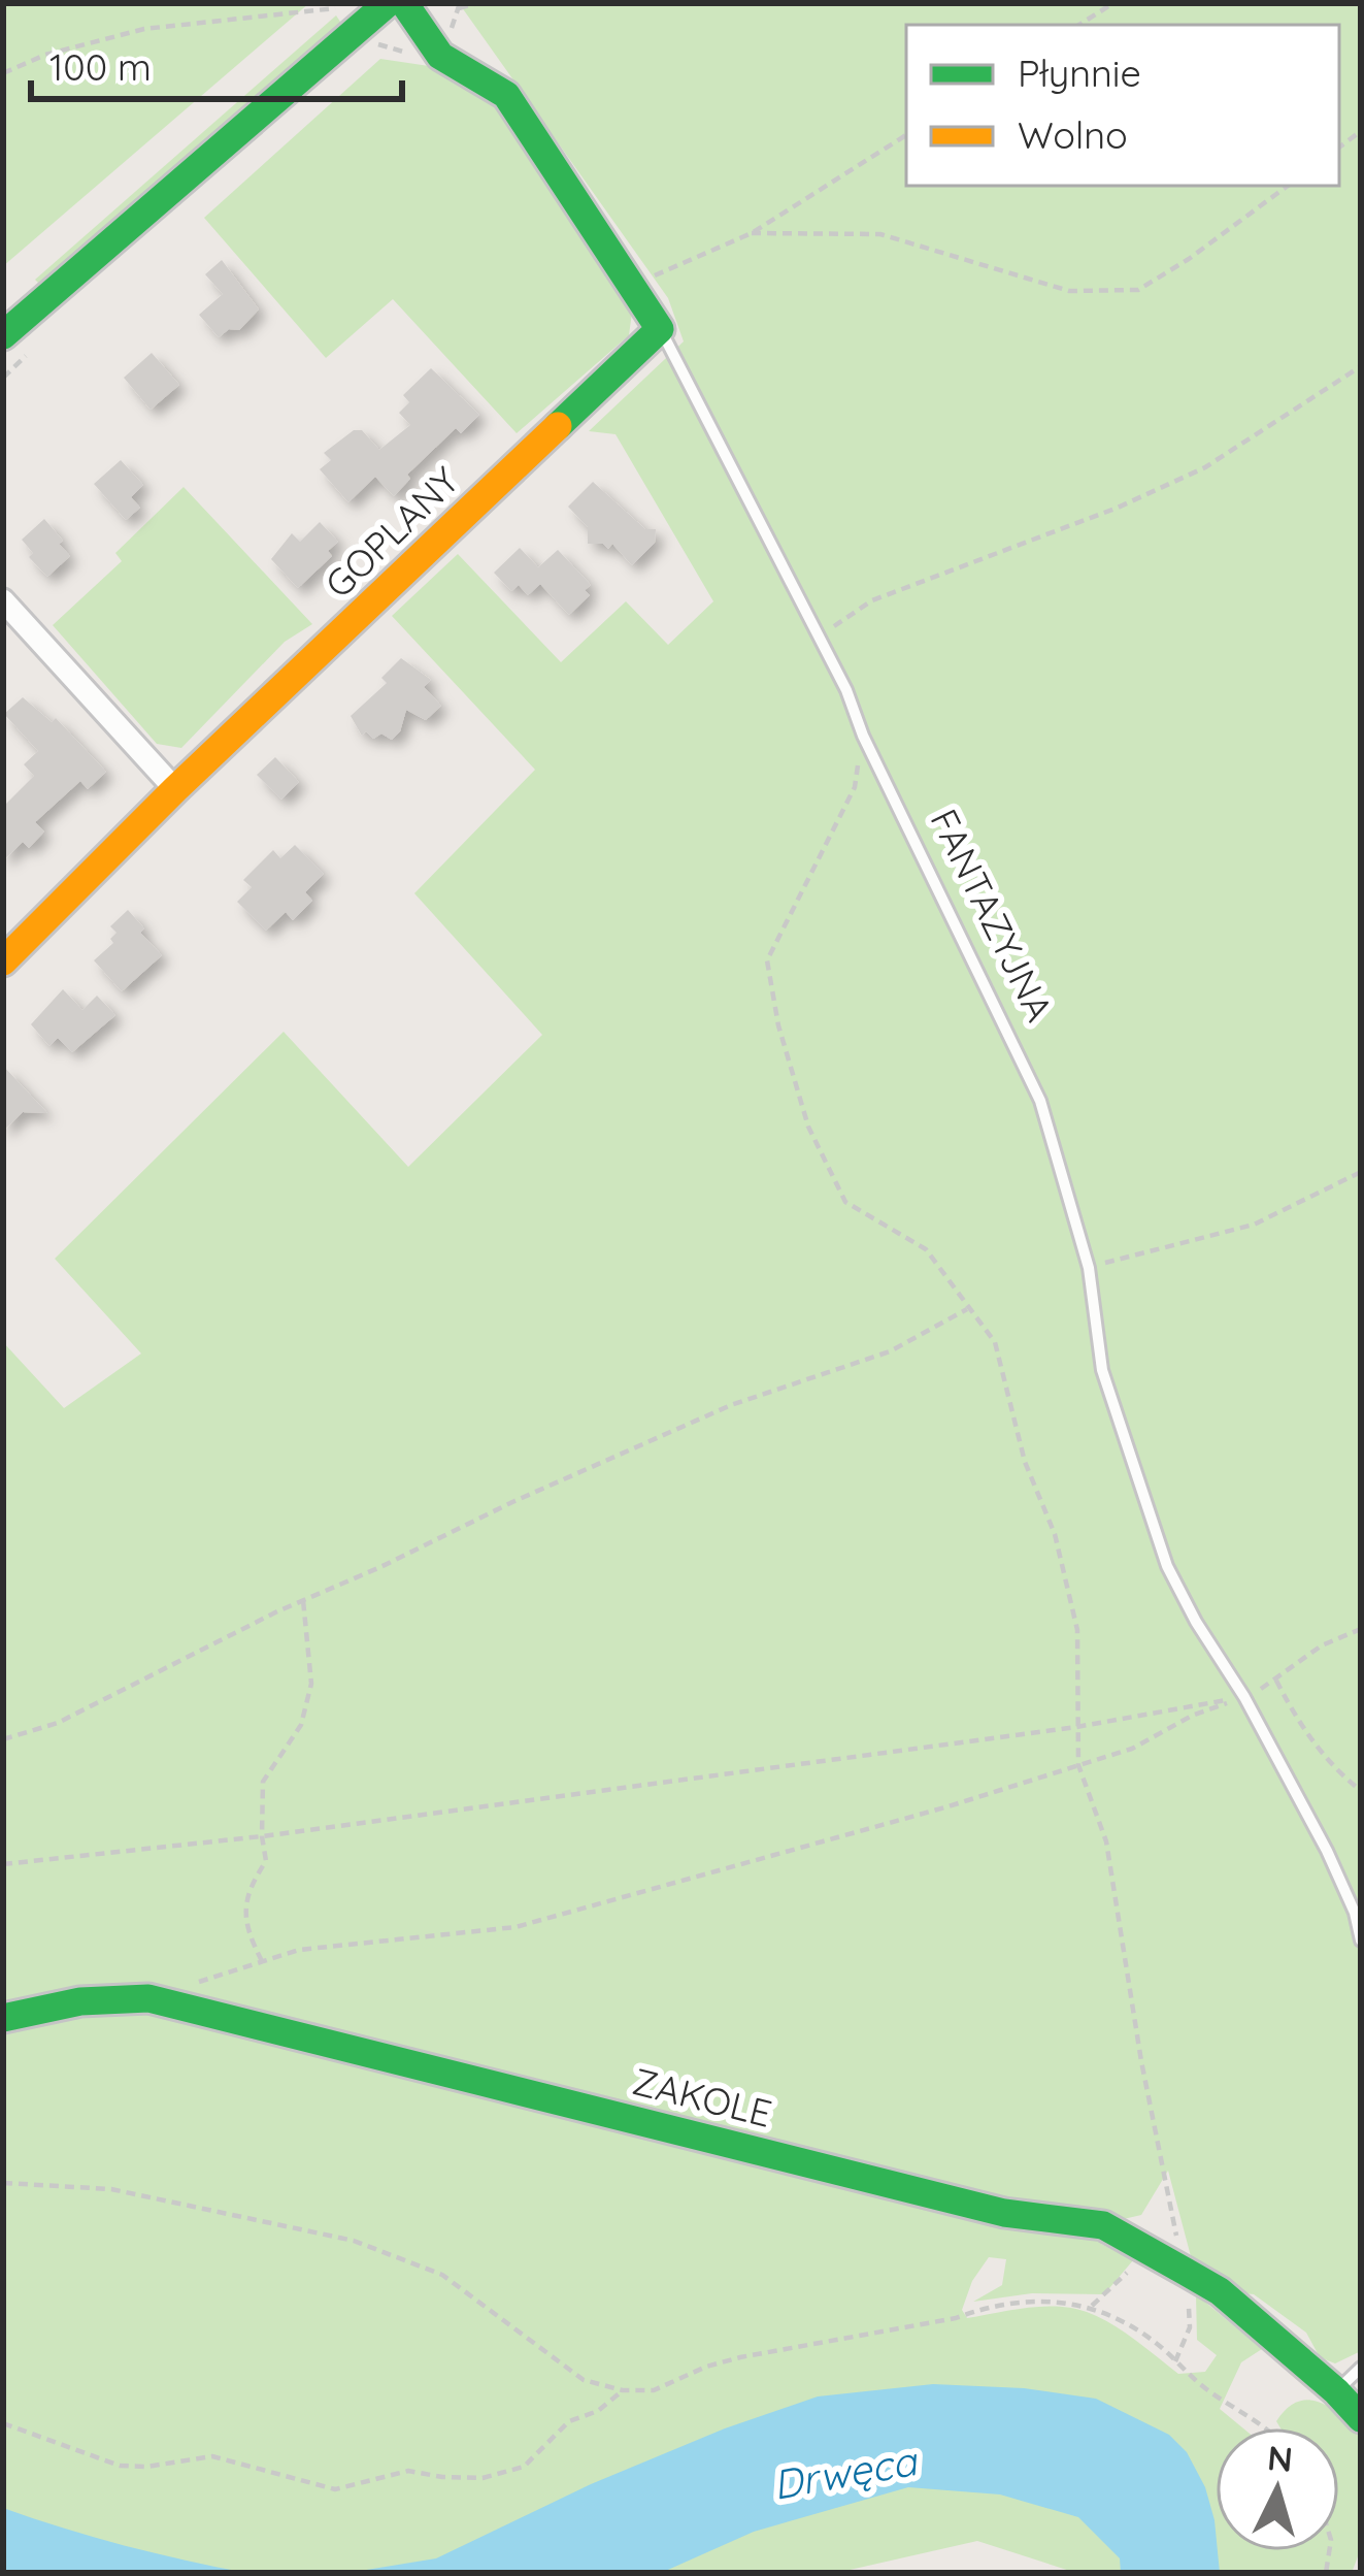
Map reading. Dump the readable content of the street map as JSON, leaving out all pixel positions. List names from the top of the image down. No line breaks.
{"streets":{"street":["GOPLANY","FANTAZYJNA","ZAKOLE"]},"crossings":[["GOPLANY","FANTAZYJNA"]],"water":["Drwęca"],"legend":["Płynnie","Wolno"],"scale_bar":"100 m","north":"top"}
